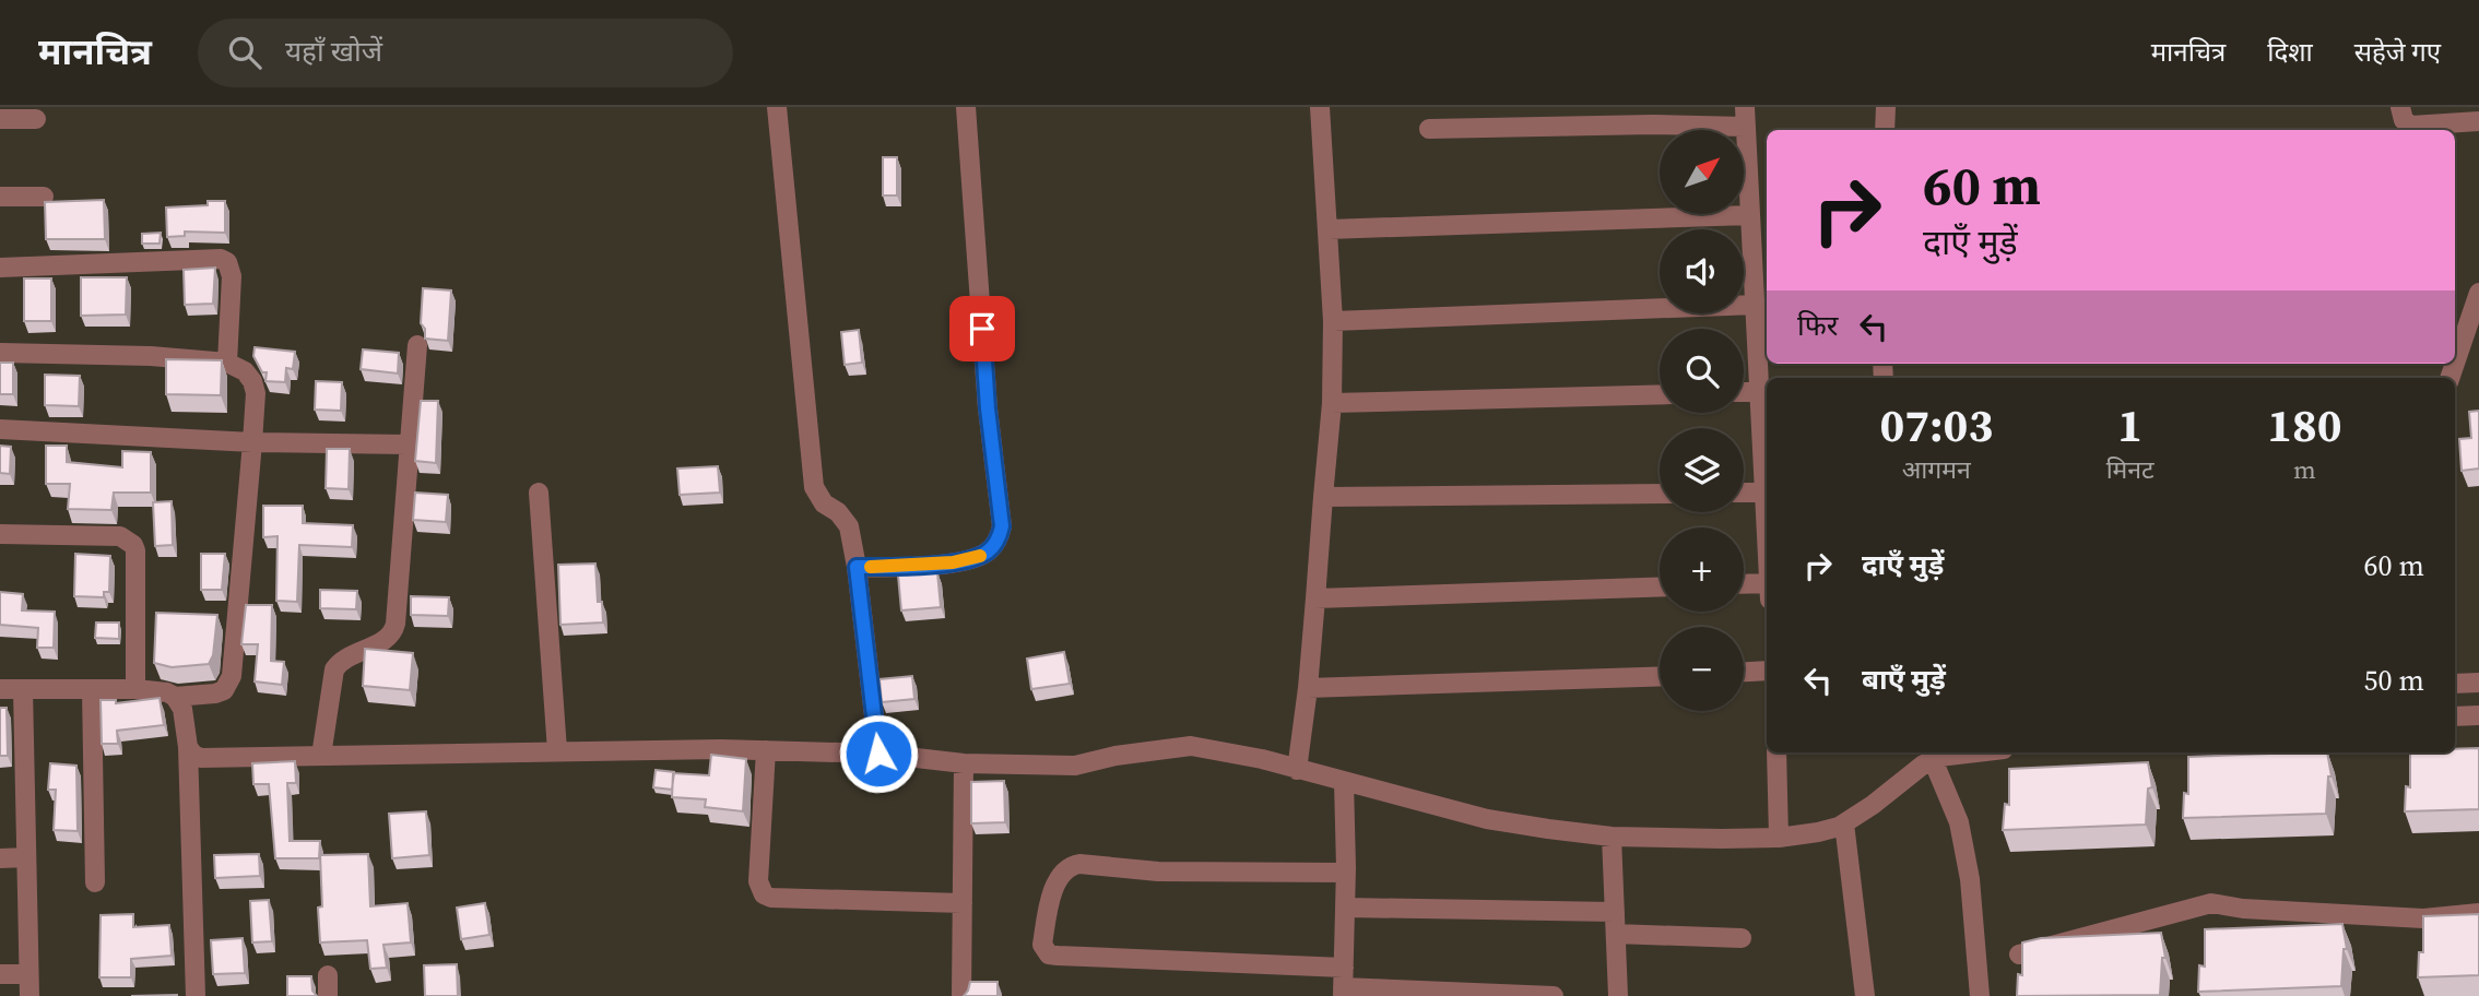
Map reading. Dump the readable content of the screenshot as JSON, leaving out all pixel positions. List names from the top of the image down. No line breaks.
{"north":"top right","page":{"header":"मानचित्र","search":"यहाँ खोजें","nav":["मानचित्र","दिशा","सहेजे गए"],"map_buttons":["+","−"],"turn":["60 m","दाएँ मुड़ें"],"then":"फिर","eta":["07:03","आगमन","1","मिनट","180","m"],"list":[{"name":"दाएँ मुड़ें","value":"60 m"},{"name":"बाएँ मुड़ें","value":"50 m"}]}}
